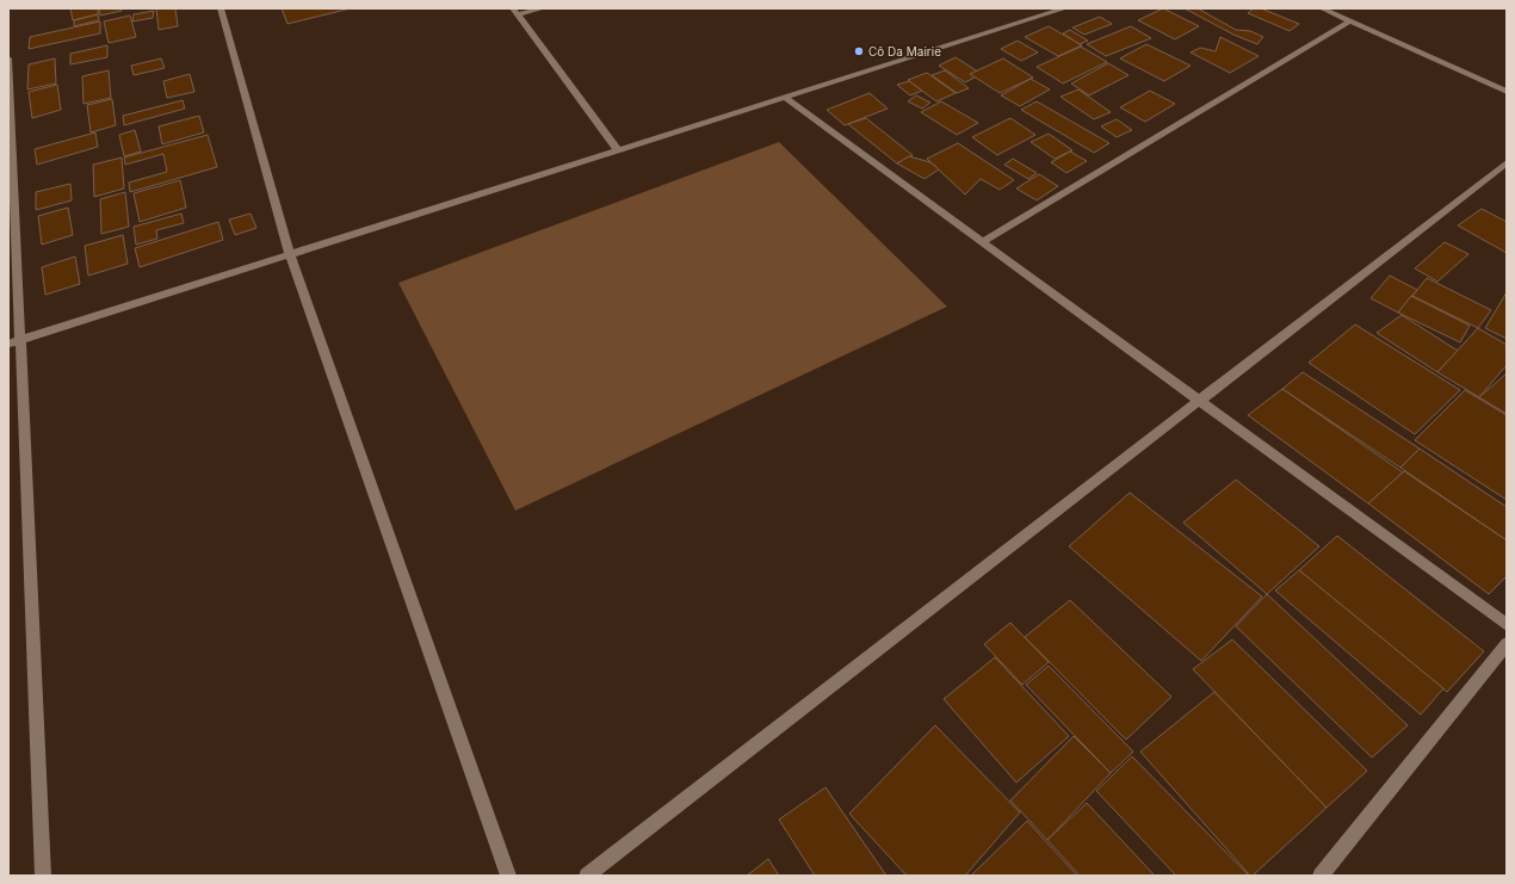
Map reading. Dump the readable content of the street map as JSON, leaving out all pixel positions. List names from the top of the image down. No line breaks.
{"places":["Cô Da Mairie"]}
